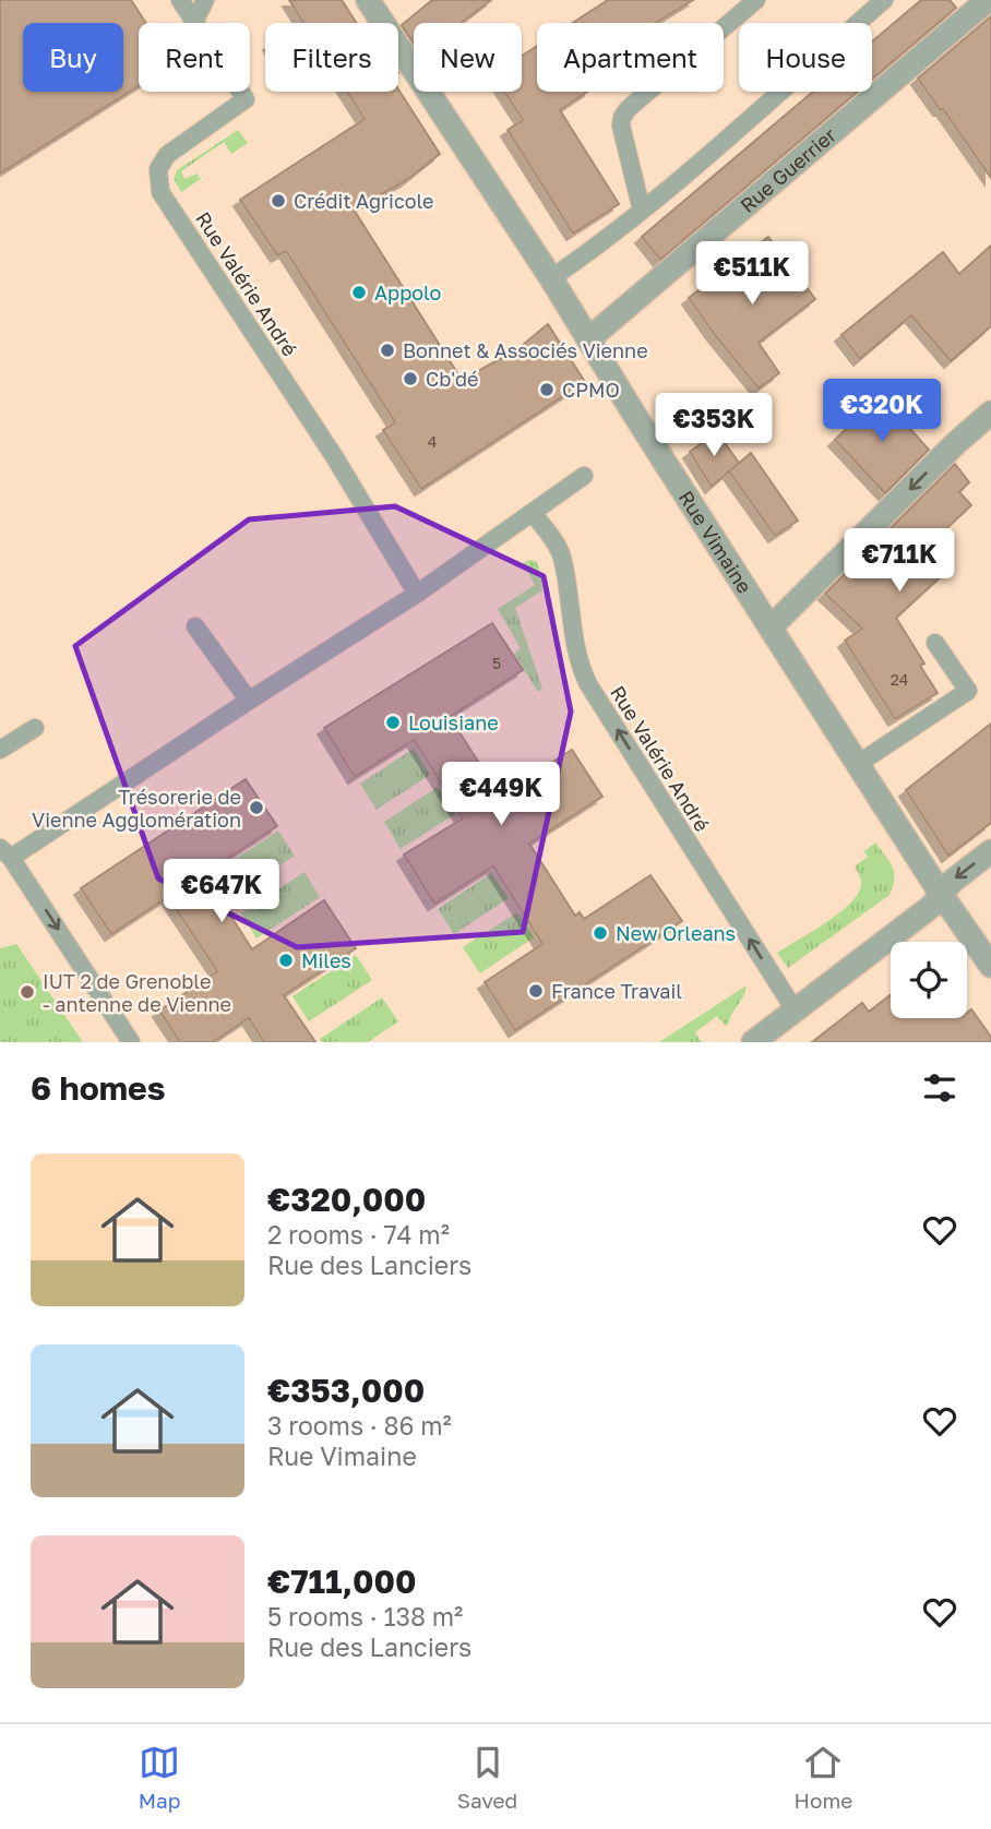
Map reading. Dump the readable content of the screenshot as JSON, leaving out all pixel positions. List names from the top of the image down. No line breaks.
{"streets":{"street":["Rue Guerrier","Rue Vimaine"],"lane":["Rue Valérie André"]},"crossings":[["Rue Guerrier","Rue Vimaine"]],"one_way":["Rue Valérie André"],"places":["Crédit Agricole","Appolo","Bonnet & Associés Vienne","Cb'dé","CPMO","Louisiane","Trésorerie de Vienne Agglomération","New Orleans","Miles","France Travail","IUT 2 de Grenoble - antenne de Vienne"],"house_numbers":["4","5","24"],"page":{"chip":["Buy","Rent","Filters","New","Apartment","House"],"price":["€511K","€320K","€353K","€711K","€449K","€647K"],"heading":"6 homes","list":[{"name":"€320,000","note":"2 rooms · 74 m² · Rue des Lanciers"},{"name":"€353,000","note":"3 rooms · 86 m² · Rue Vimaine"},{"name":"€711,000","note":"5 rooms · 138 m² · Rue des Lanciers"}],"tabs":["Map","Saved","Home"]}}
